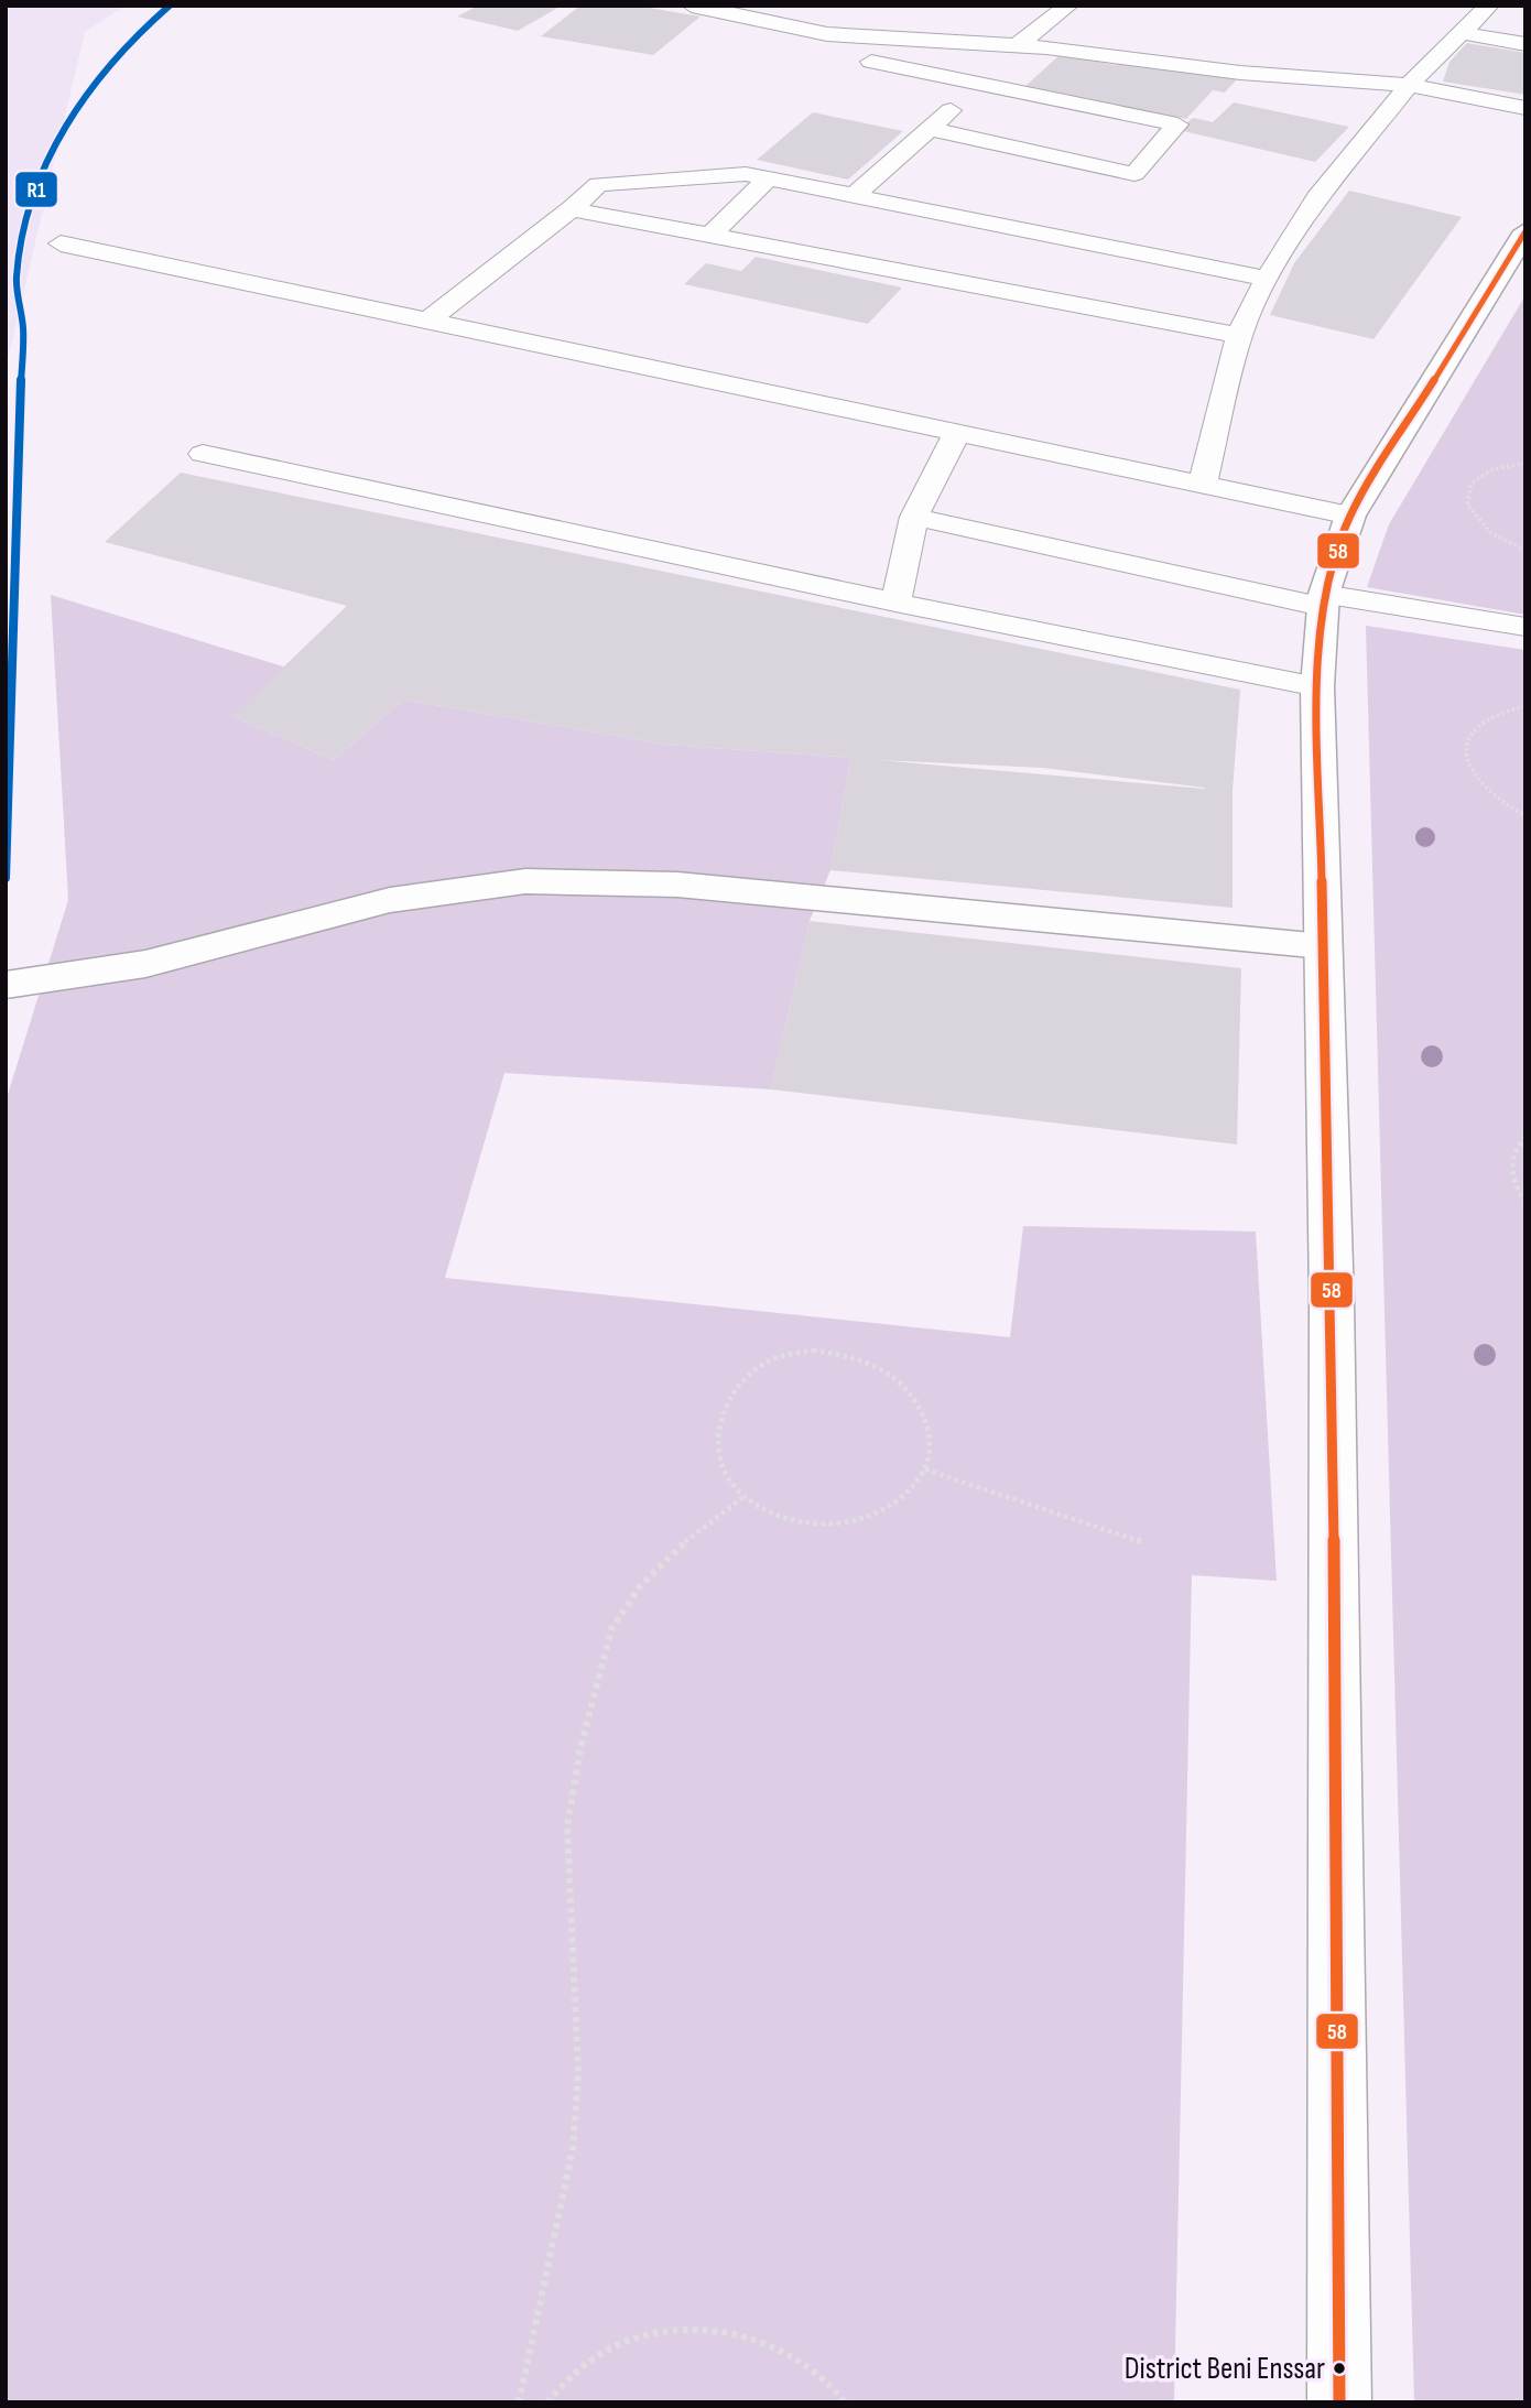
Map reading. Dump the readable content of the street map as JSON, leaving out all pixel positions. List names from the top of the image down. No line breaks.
{"places":["District Beni Enssar"],"lines":["transit line R1","transit line 58"]}
